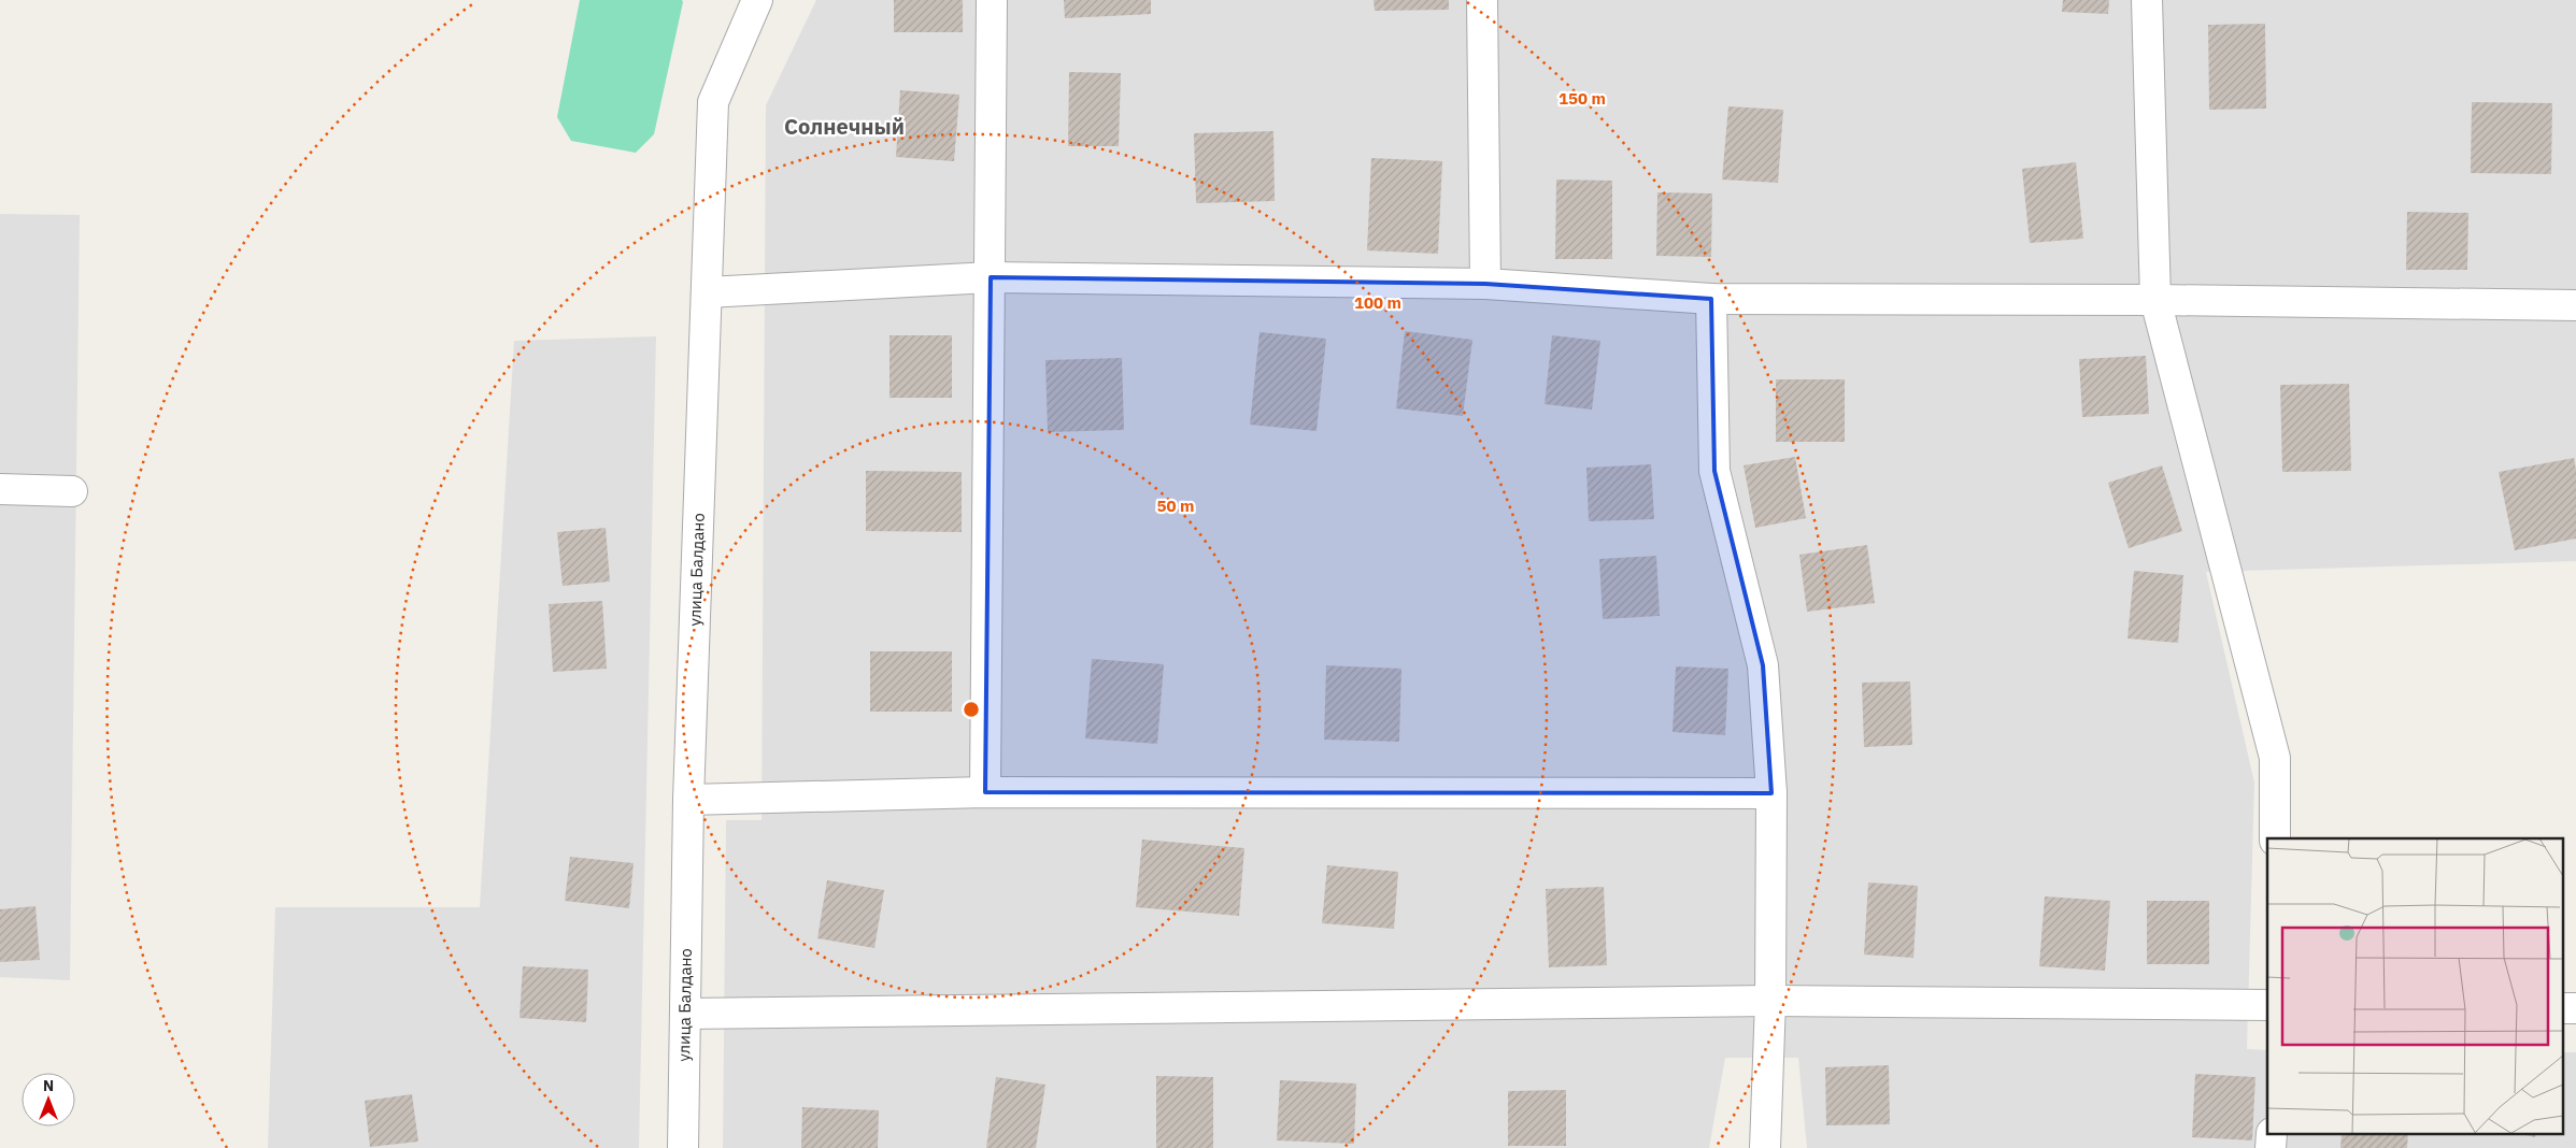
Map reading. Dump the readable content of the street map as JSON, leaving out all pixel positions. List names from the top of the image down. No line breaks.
{"streets":{"street":["улица Балдано"]},"districts":["Солнечный"],"north":"top","rings":["150 m","100 m","50 m"]}
